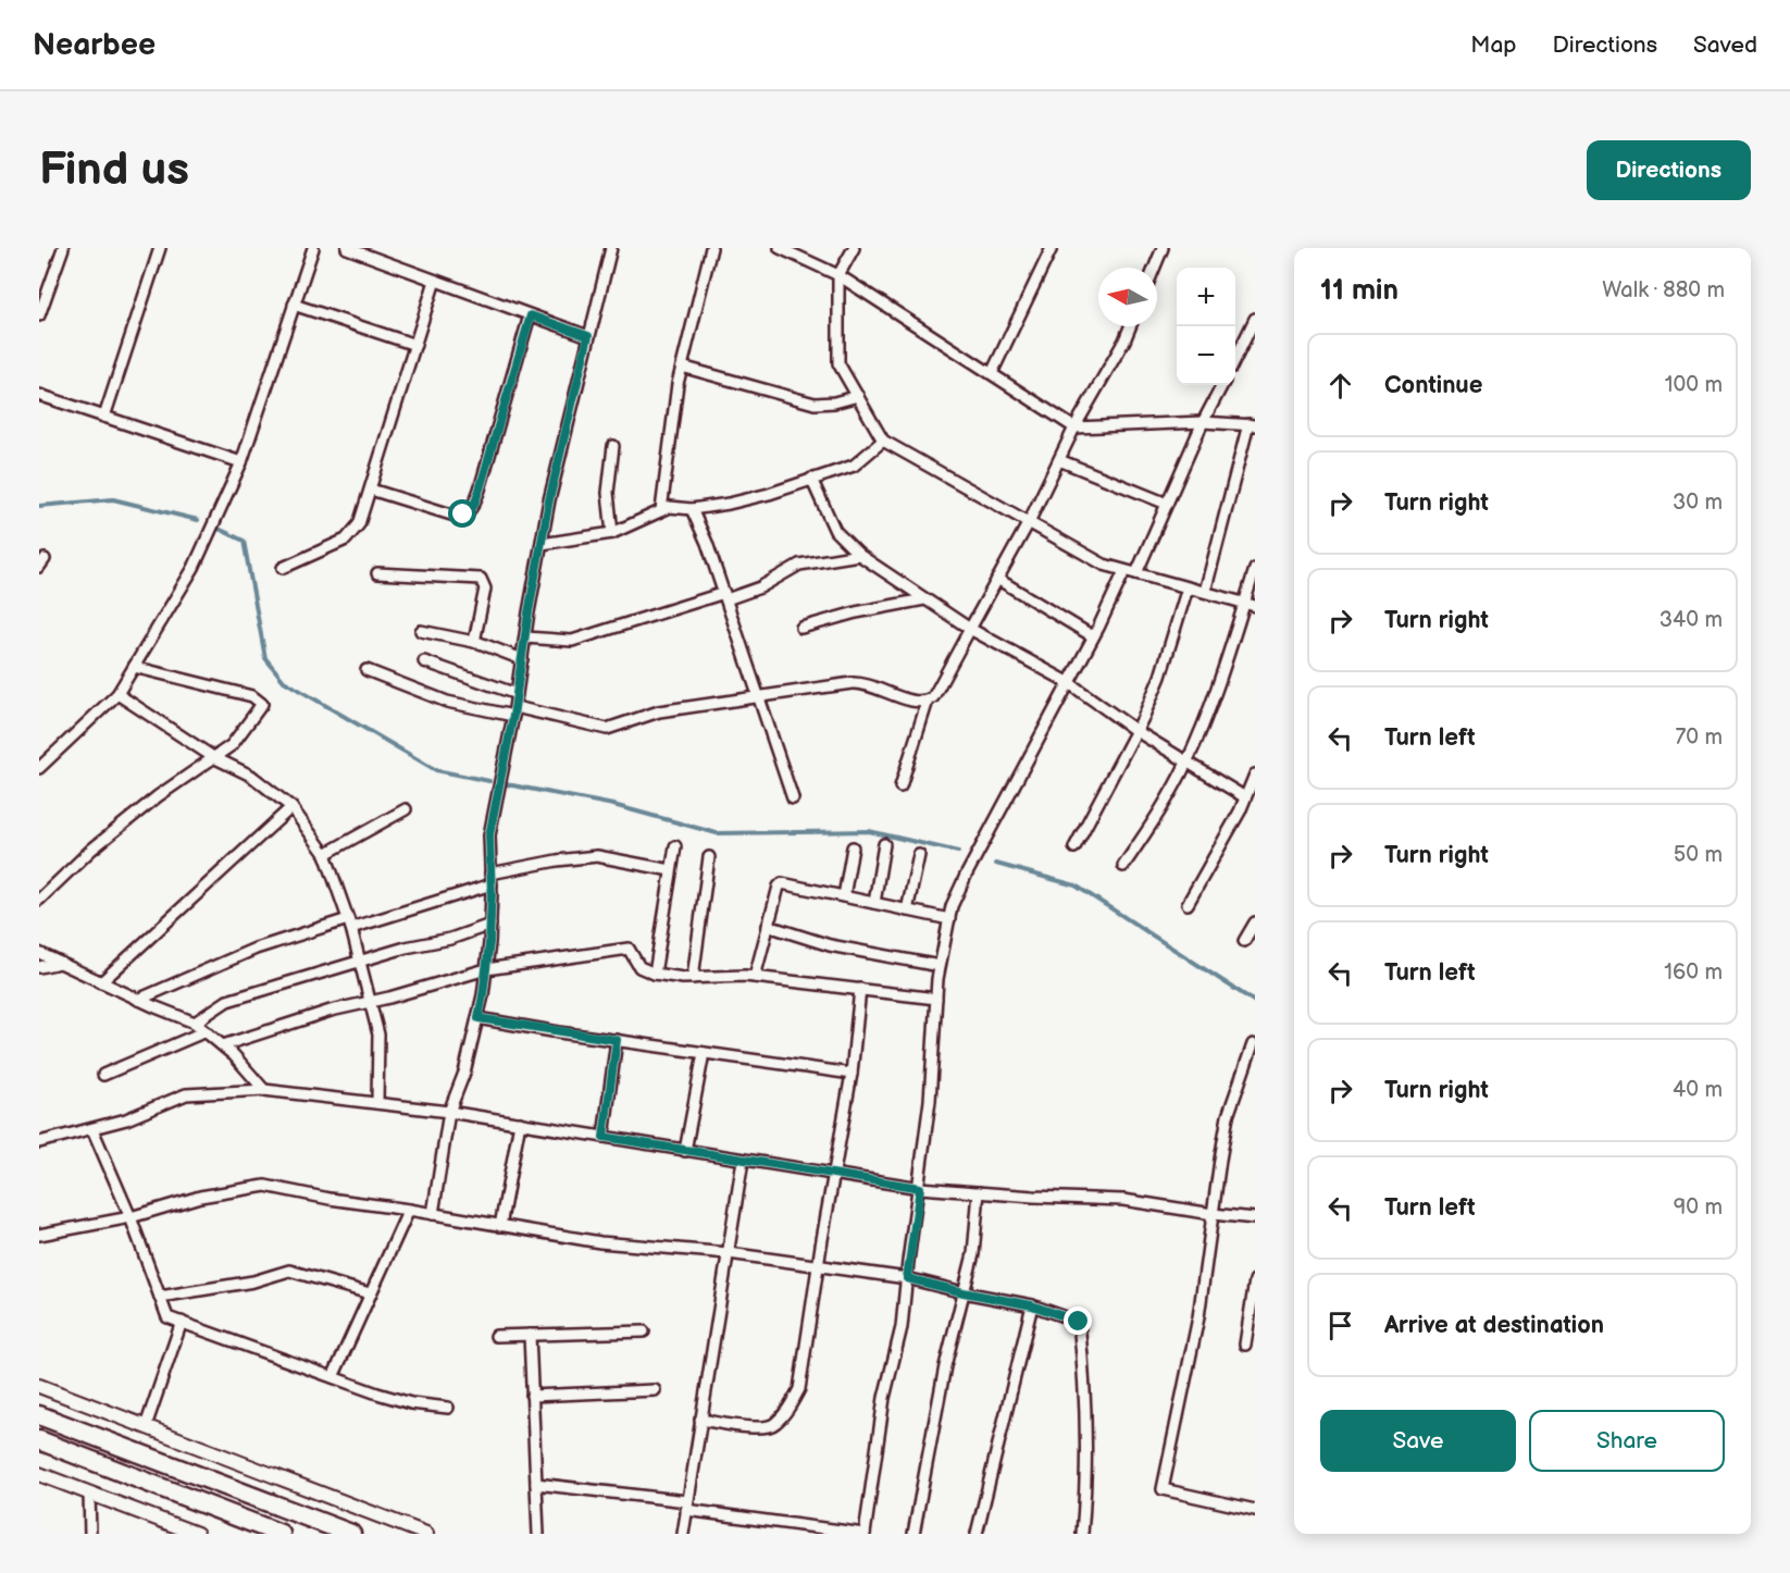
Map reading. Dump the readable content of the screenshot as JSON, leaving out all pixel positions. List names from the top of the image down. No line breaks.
{"north":"left","page":{"header":"Nearbee","nav":["Map","Directions","Saved"],"buttons":["Directions",["Save","Share"]],"title":"Find us","heading":["11 min","Walk · 880 m"],"map_buttons":["+","−"],"list":[["Continue","100 m"],["Turn right","30 m"],["Turn right","340 m"],["Turn left","70 m"],["Turn right","50 m"],["Turn left","160 m"],["Turn right","40 m"],["Turn left","90 m"],"Arrive at destination"]}}
